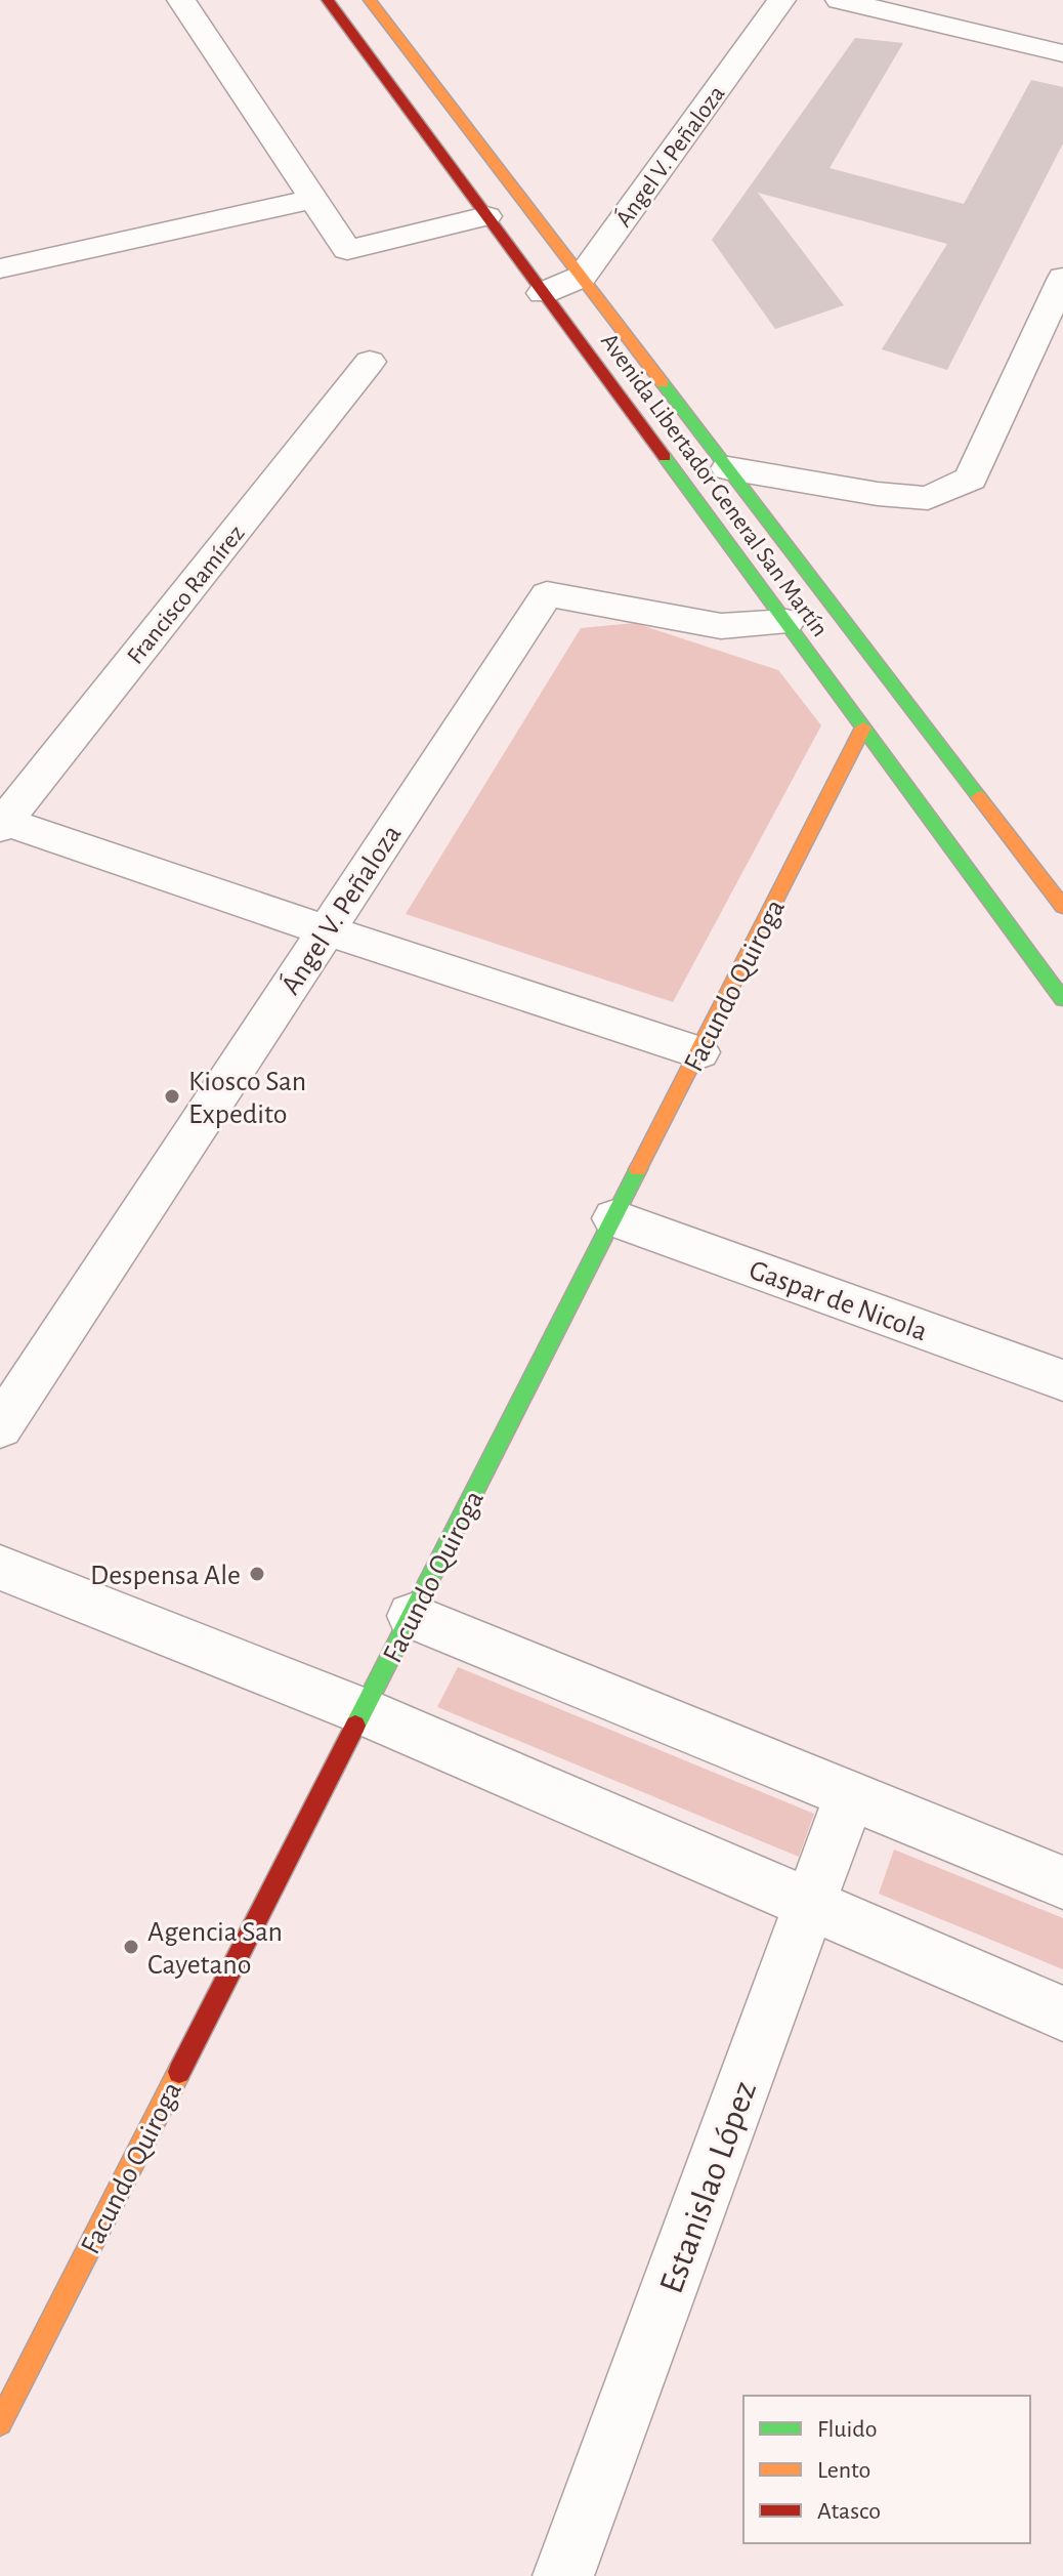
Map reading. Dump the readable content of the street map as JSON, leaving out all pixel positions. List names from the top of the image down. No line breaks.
{"streets":{"main road":["Avenida Libertador General San Martín","Facundo Quiroga"],"street":["Ángel V. Peñaloza","Francisco Ramírez","Gaspar de Nicola","Estanislao López"]},"crossings":[["Ángel V. Peñaloza","Avenida Libertador General San Martín"],["Avenida Libertador General San Martín","Facundo Quiroga"],["Facundo Quiroga","Gaspar de Nicola"]],"places":["Kiosco San Expedito","Despensa Ale","Agencia San Cayetano"],"legend":["Fluido","Lento","Atasco"]}
